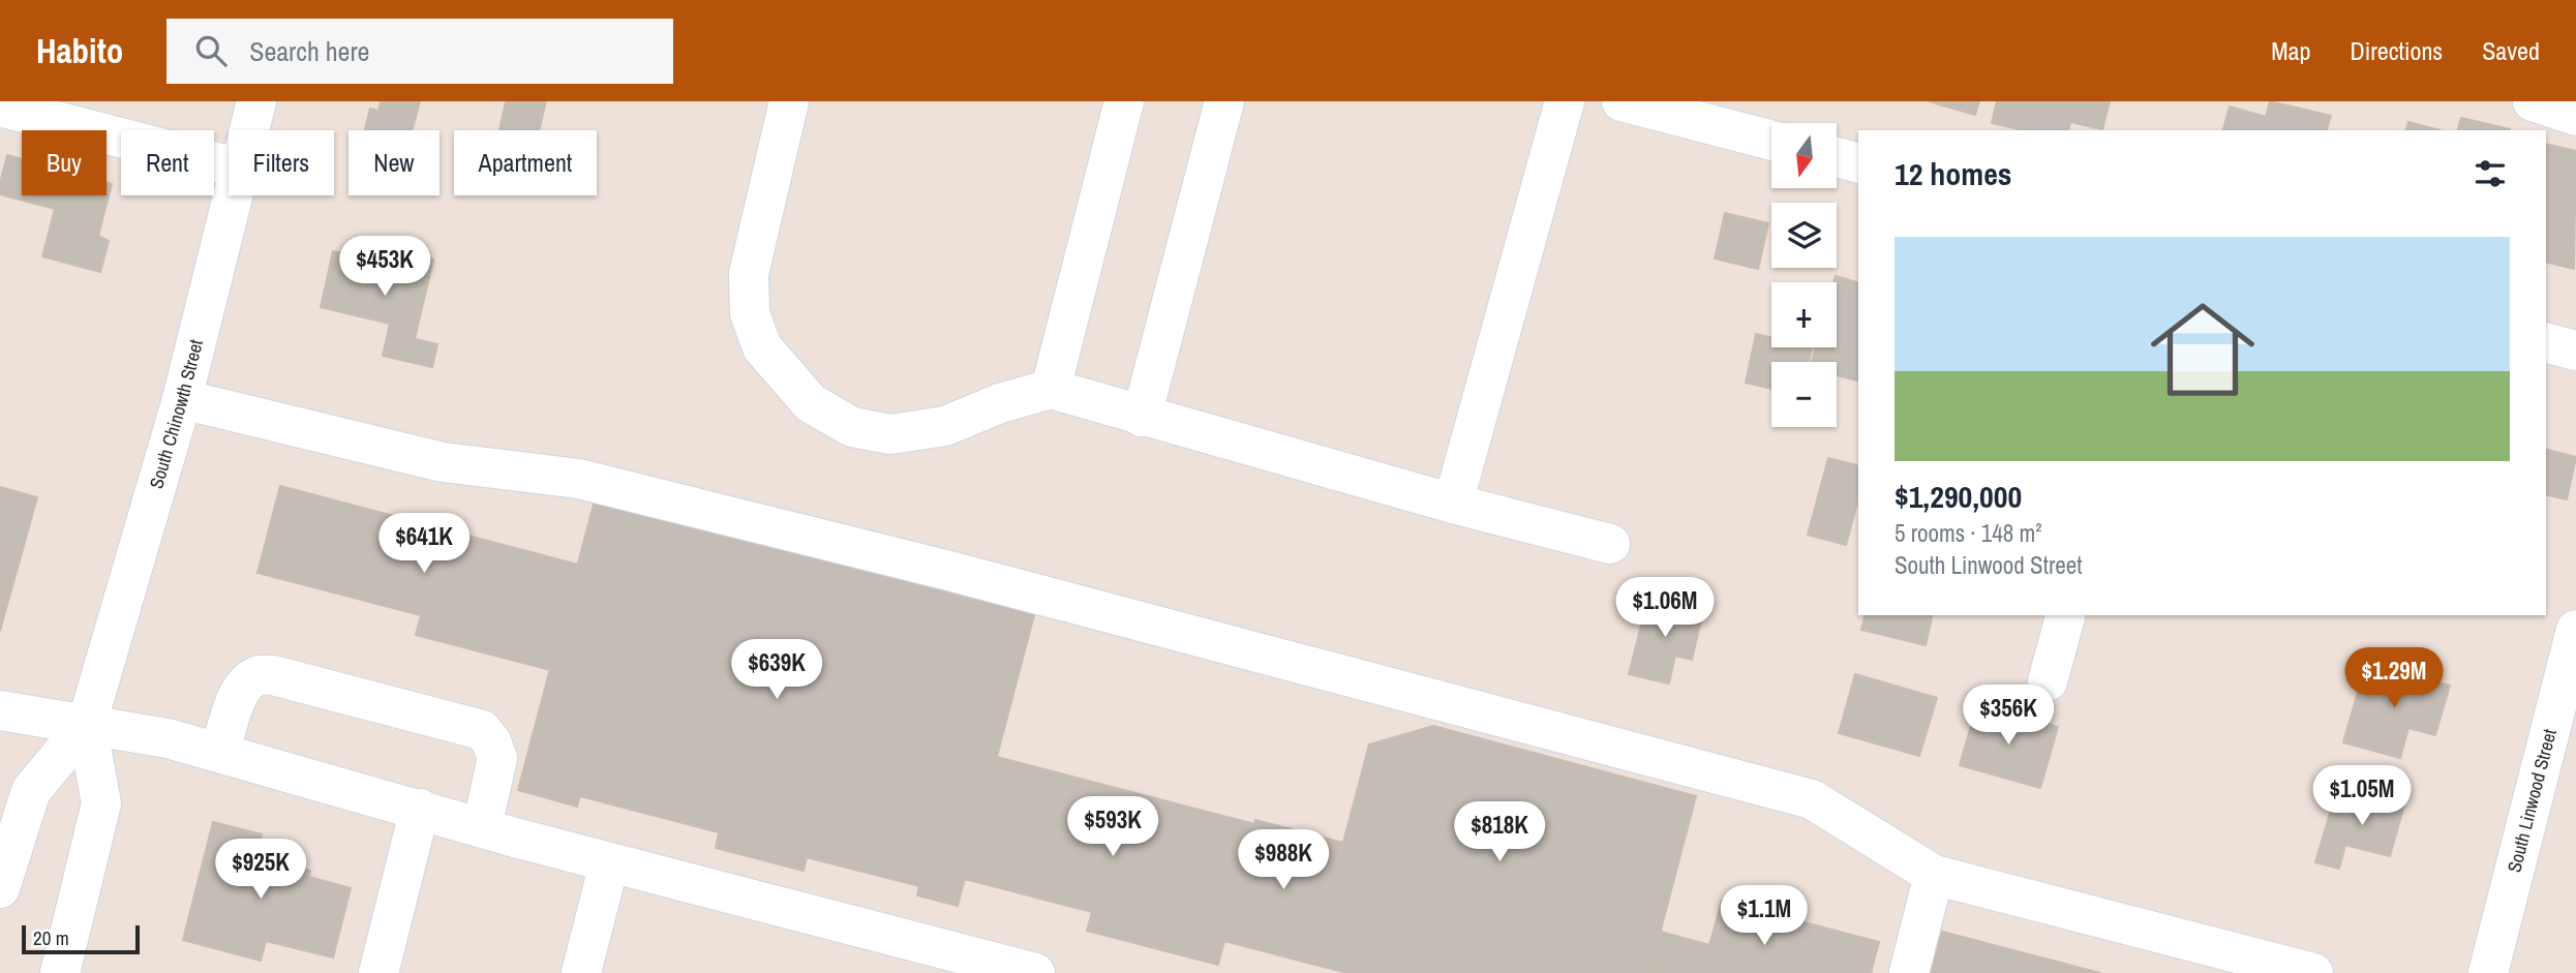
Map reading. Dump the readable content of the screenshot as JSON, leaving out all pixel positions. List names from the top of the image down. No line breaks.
{"streets":{"street":["South Chinowth Street","South Linwood Street"]},"scale_bar":"20 m","north":"bottom","page":{"header":"Habito","search":"Search here","nav":["Map","Directions","Saved"],"map_buttons":["+","−"],"chip":["Buy","Rent","Filters","New","Apartment"],"heading":"12 homes","list":[{"name":"$1,290,000","note":"5 rooms · 148 m² · South Linwood Street"}],"price":["$453K","$641K","$1.06M","$639K","$1.29M","$356K","$1.05M","$593K","$818K","$988K","$925K","$1.1M"],"scale":"20 m"}}
